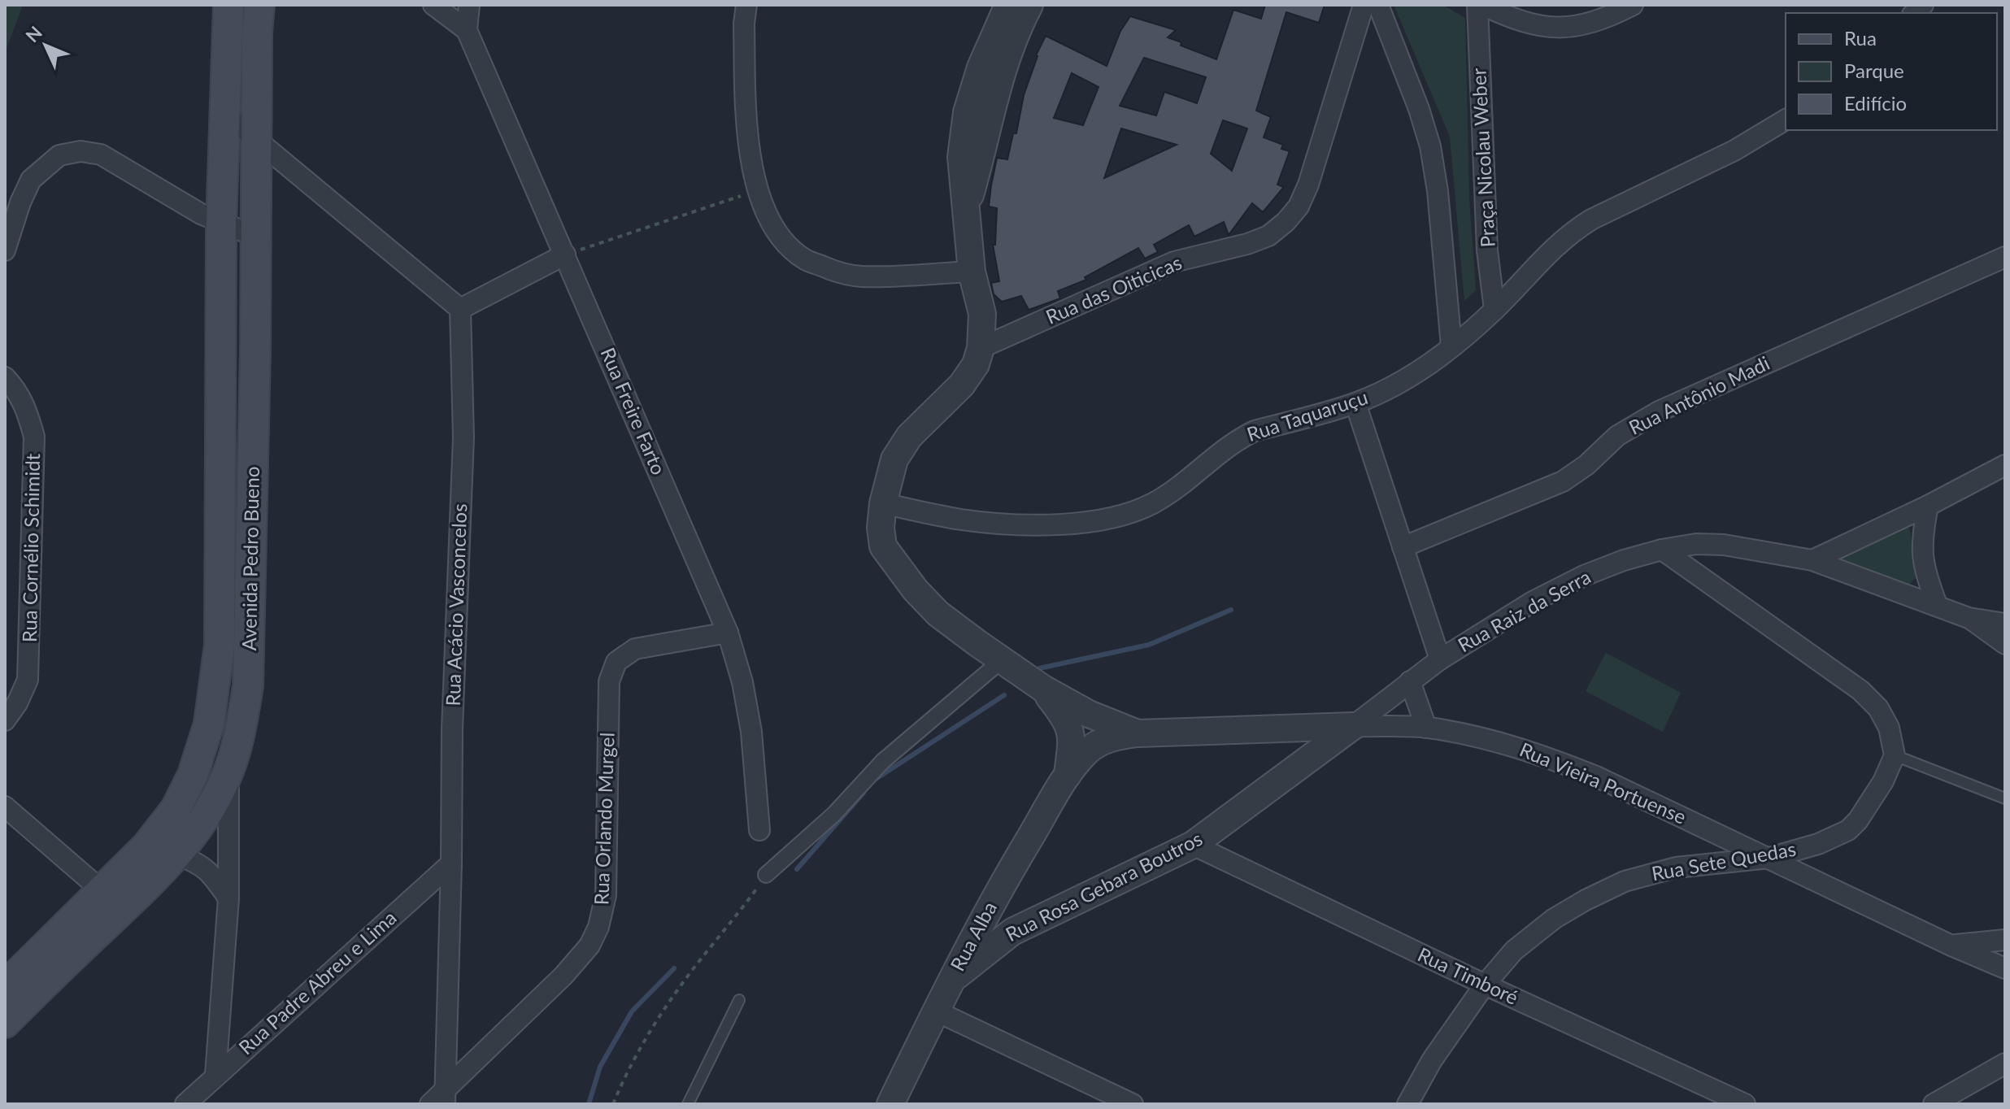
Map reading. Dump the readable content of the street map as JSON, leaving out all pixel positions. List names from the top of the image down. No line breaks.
{"streets":{"main road":["Avenida Pedro Bueno"],"street":["Praça Nicolau Weber","Rua das Oiticicas","Rua Antônio Madi","Rua Freire Farto","Rua Taquaruçu","Rua Cornélio Schimidt","Rua Acácio Vasconcelos","Rua Raiz da Serra","Rua Vieira Portuense","Rua Orlando Murgel","Rua Sete Quedas","Rua Rosa Gebara Boutros","Rua Alba","Rua Timboré","Rua Padre Abreu e Lima"]},"crossings":[["Praça Nicolau Weber","Rua Taquaruçu"],["Rua Freire Farto","Rua Orlando Murgel"],["Rua Acácio Vasconcelos","Rua Orlando Murgel"],["Rua Acácio Vasconcelos","Rua Padre Abreu e Lima"],["Rua Raiz da Serra","Rua Vieira Portuense"],["Rua Raiz da Serra","Rua Rosa Gebara Boutros"],["Rua Vieira Portuense","Rua Sete Quedas"],["Rua Vieira Portuense","Rua Rosa Gebara Boutros"],["Rua Vieira Portuense","Rua Alba"],["Rua Sete Quedas","Rua Timboré"],["Rua Rosa Gebara Boutros","Rua Alba"],["Rua Rosa Gebara Boutros","Rua Timboré"]],"legend":["Rua","Parque","Edifício"],"north":"top left"}
